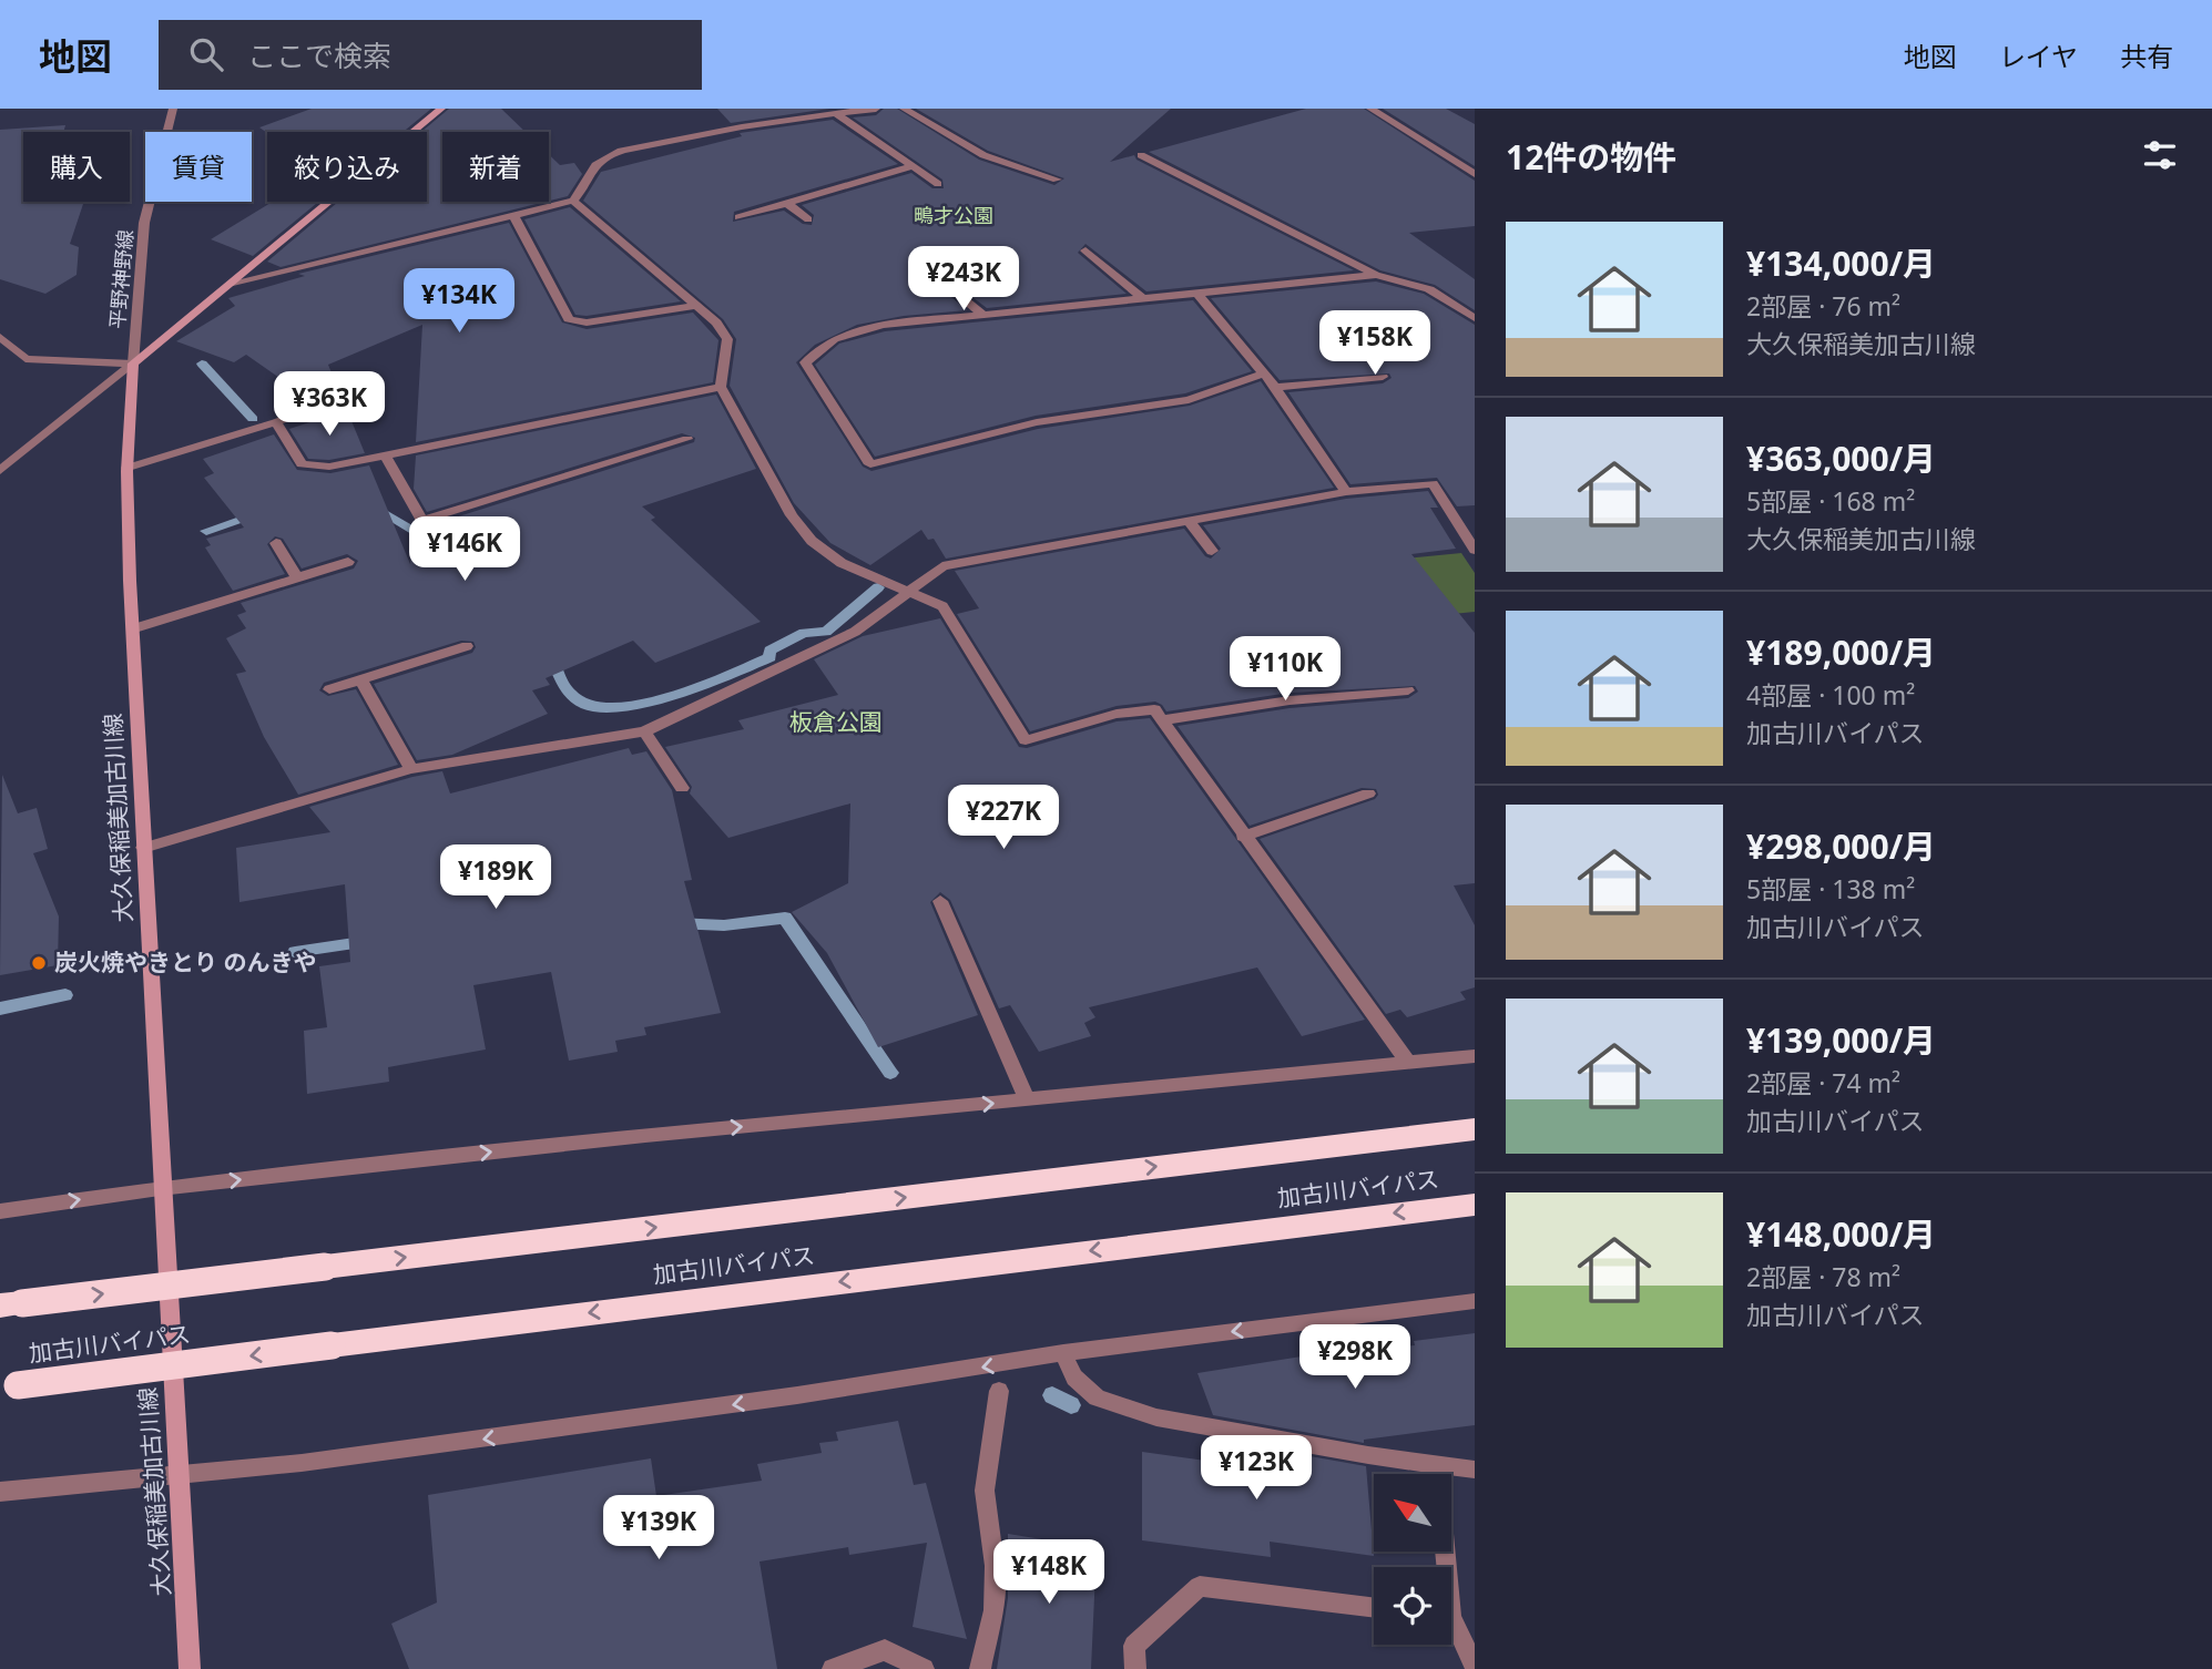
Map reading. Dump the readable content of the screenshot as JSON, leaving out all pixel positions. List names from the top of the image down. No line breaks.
{"streets":{"highway":["加古川バイパス"],"main road":["大久保稲美加古川線"],"street":["平野神野線"]},"crossings":[["平野神野線","大久保稲美加古川線"]],"parks":["鴫才公園","板倉公園"],"places":["炭火焼やきとり のんきや"],"north":"top left","page":{"header":"地図","search":"ここで検索","nav":["地図","レイヤ","共有"],"heading":"12件の物件","chip":["購入","賃貸","絞り込み","新着"],"list":[{"name":"¥134,000/月","note":"2部屋 · 76 m² · 大久保稲美加古川線"},{"name":"¥363,000/月","note":"5部屋 · 168 m² · 大久保稲美加古川線"},{"name":"¥189,000/月","note":"4部屋 · 100 m² · 加古川バイパス"},{"name":"¥298,000/月","note":"5部屋 · 138 m² · 加古川バイパス"},{"name":"¥139,000/月","note":"2部屋 · 74 m² · 加古川バイパス"},{"name":"¥148,000/月","note":"2部屋 · 78 m² · 加古川バイパス"}],"price":["¥243K","¥134K","¥158K","¥363K","¥146K","¥110K","¥227K","¥189K","¥298K","¥123K","¥139K","¥148K"]}}
